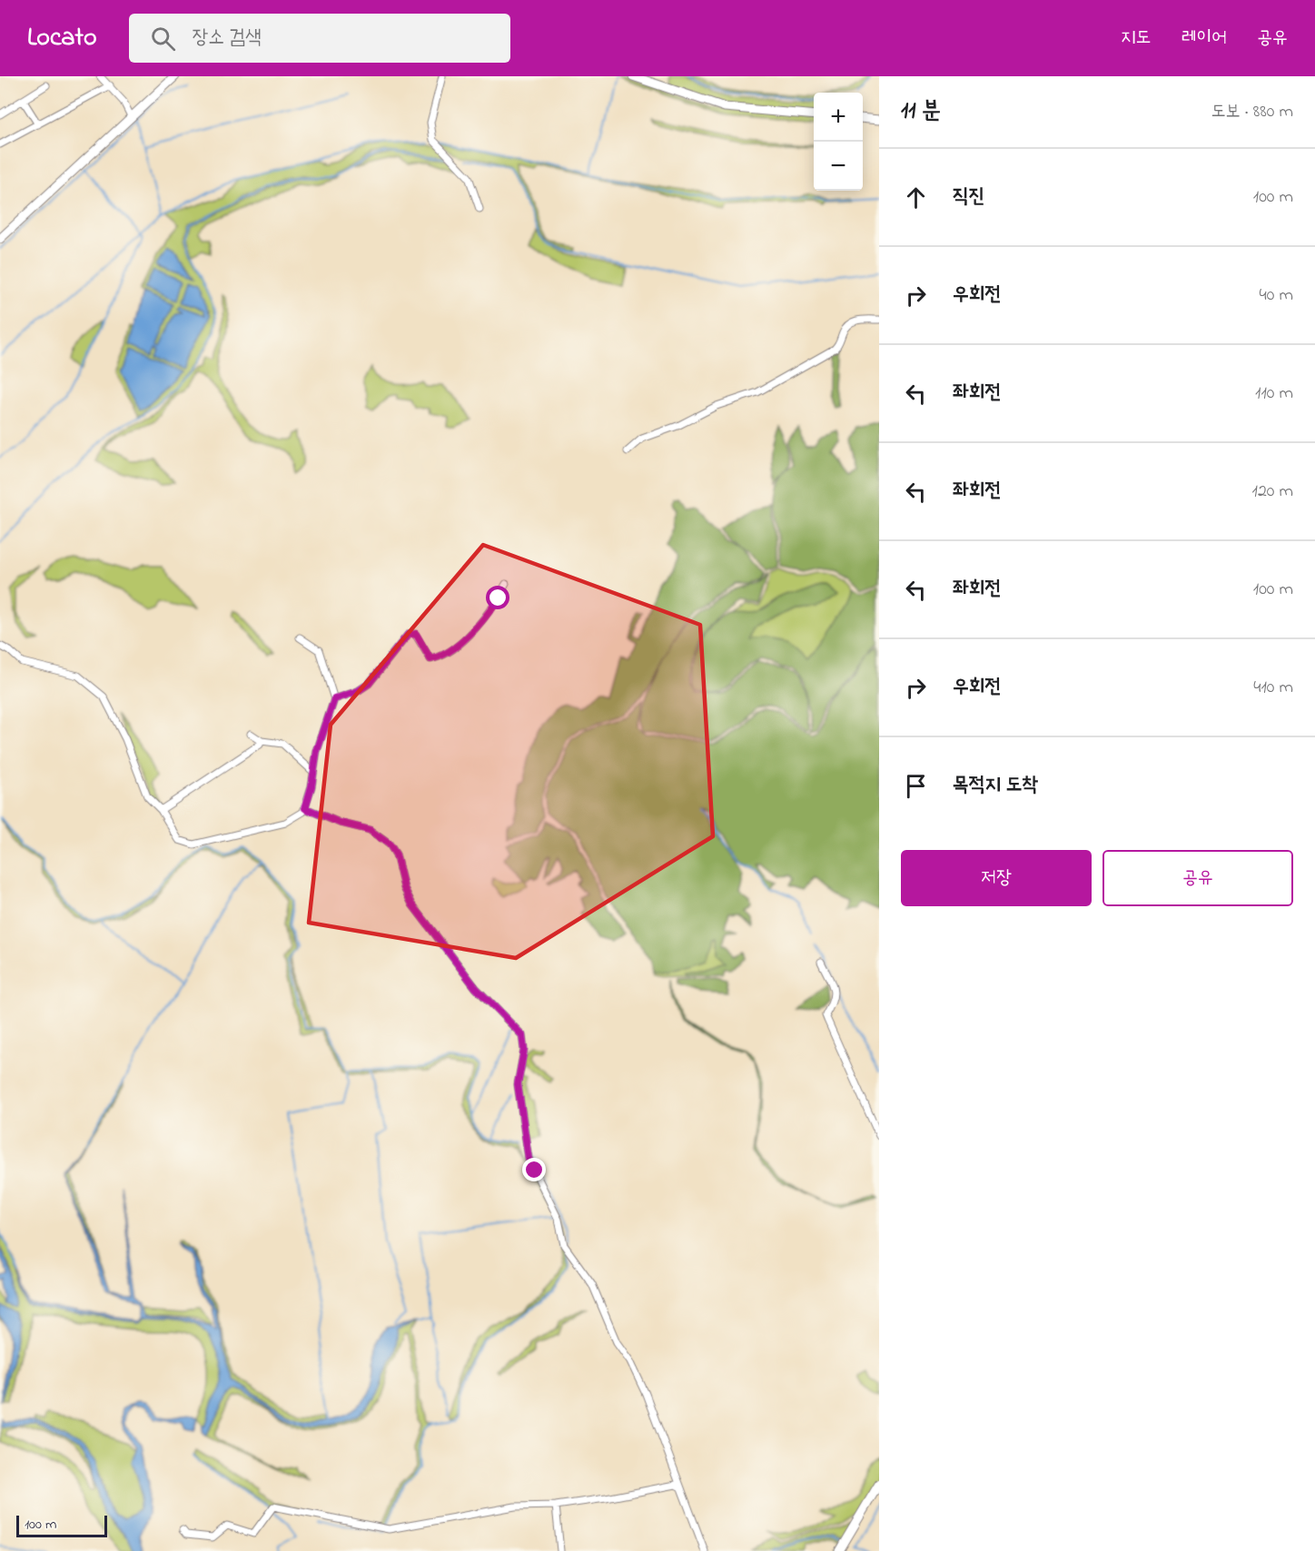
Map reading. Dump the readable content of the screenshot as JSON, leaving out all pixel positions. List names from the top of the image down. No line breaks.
{"scale_bar":"100 m","page":{"header":"Locato","search":"장소 검색","nav":["지도","레이어","공유"],"heading":["11 분","도보 · 880 m"],"map_buttons":["+","−"],"list":[["직진","100 m"],["우회전","40 m"],["좌회전","110 m"],["좌회전","120 m"],["좌회전","100 m"],["우회전","410 m"],"목적지 도착"],"buttons":["저장","공유"],"scale":"100 m"}}
